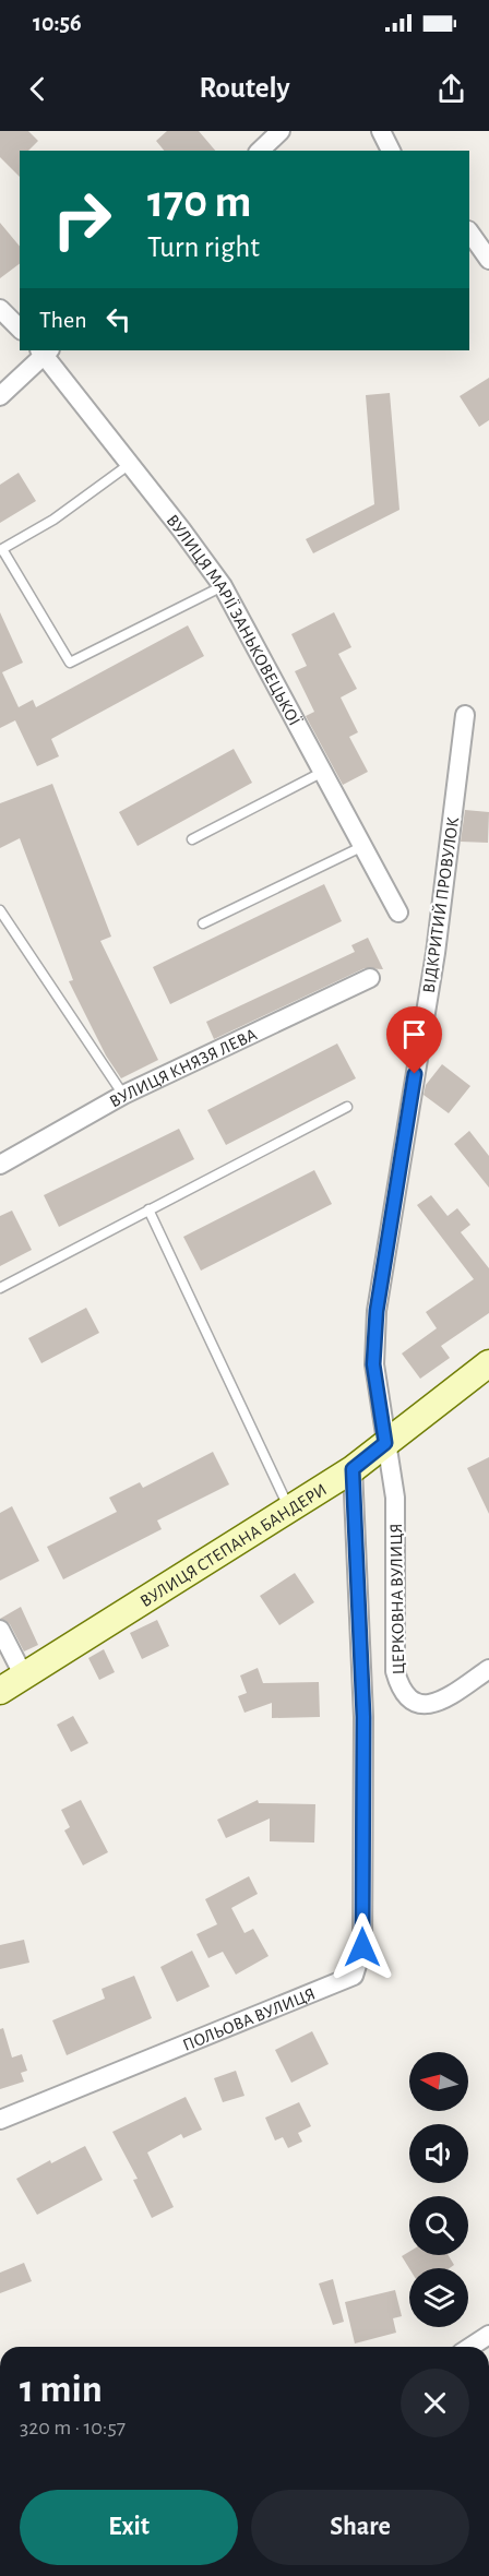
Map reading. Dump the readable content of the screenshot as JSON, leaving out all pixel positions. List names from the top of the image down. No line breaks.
{"streets":{"street":["ВУЛИЦЯ МАРІЇ ЗАНЬКОВЕЦЬКОЇ","ВІДКРИТИЙ ПРОВУЛОК","ВУЛИЦЯ КНЯЗЯ ЛЕВА","ВУЛИЦЯ СТЕПАНА БАНДЕРИ","ЦЕРКОВНА ВУЛИЦЯ","ПОЛЬОВА ВУЛИЦЯ"]},"crossings":[["ВІДКРИТИЙ ПРОВУЛОК","ВУЛИЦЯ СТЕПАНА БАНДЕРИ"],["ВІДКРИТИЙ ПРОВУЛОК","ЦЕРКОВНА ВУЛИЦЯ"],["ВУЛИЦЯ СТЕПАНА БАНДЕРИ","ЦЕРКОВНА ВУЛИЦЯ"],["ВУЛИЦЯ СТЕПАНА БАНДЕРИ","ПОЛЬОВА ВУЛИЦЯ"]],"north":"left","page":{"status":"10:56","header":"Routely","turn":["170 m","Turn right"],"then":"Then","heading":["1 min","320 m · 10:57"],"buttons":["Exit","Share"]}}
